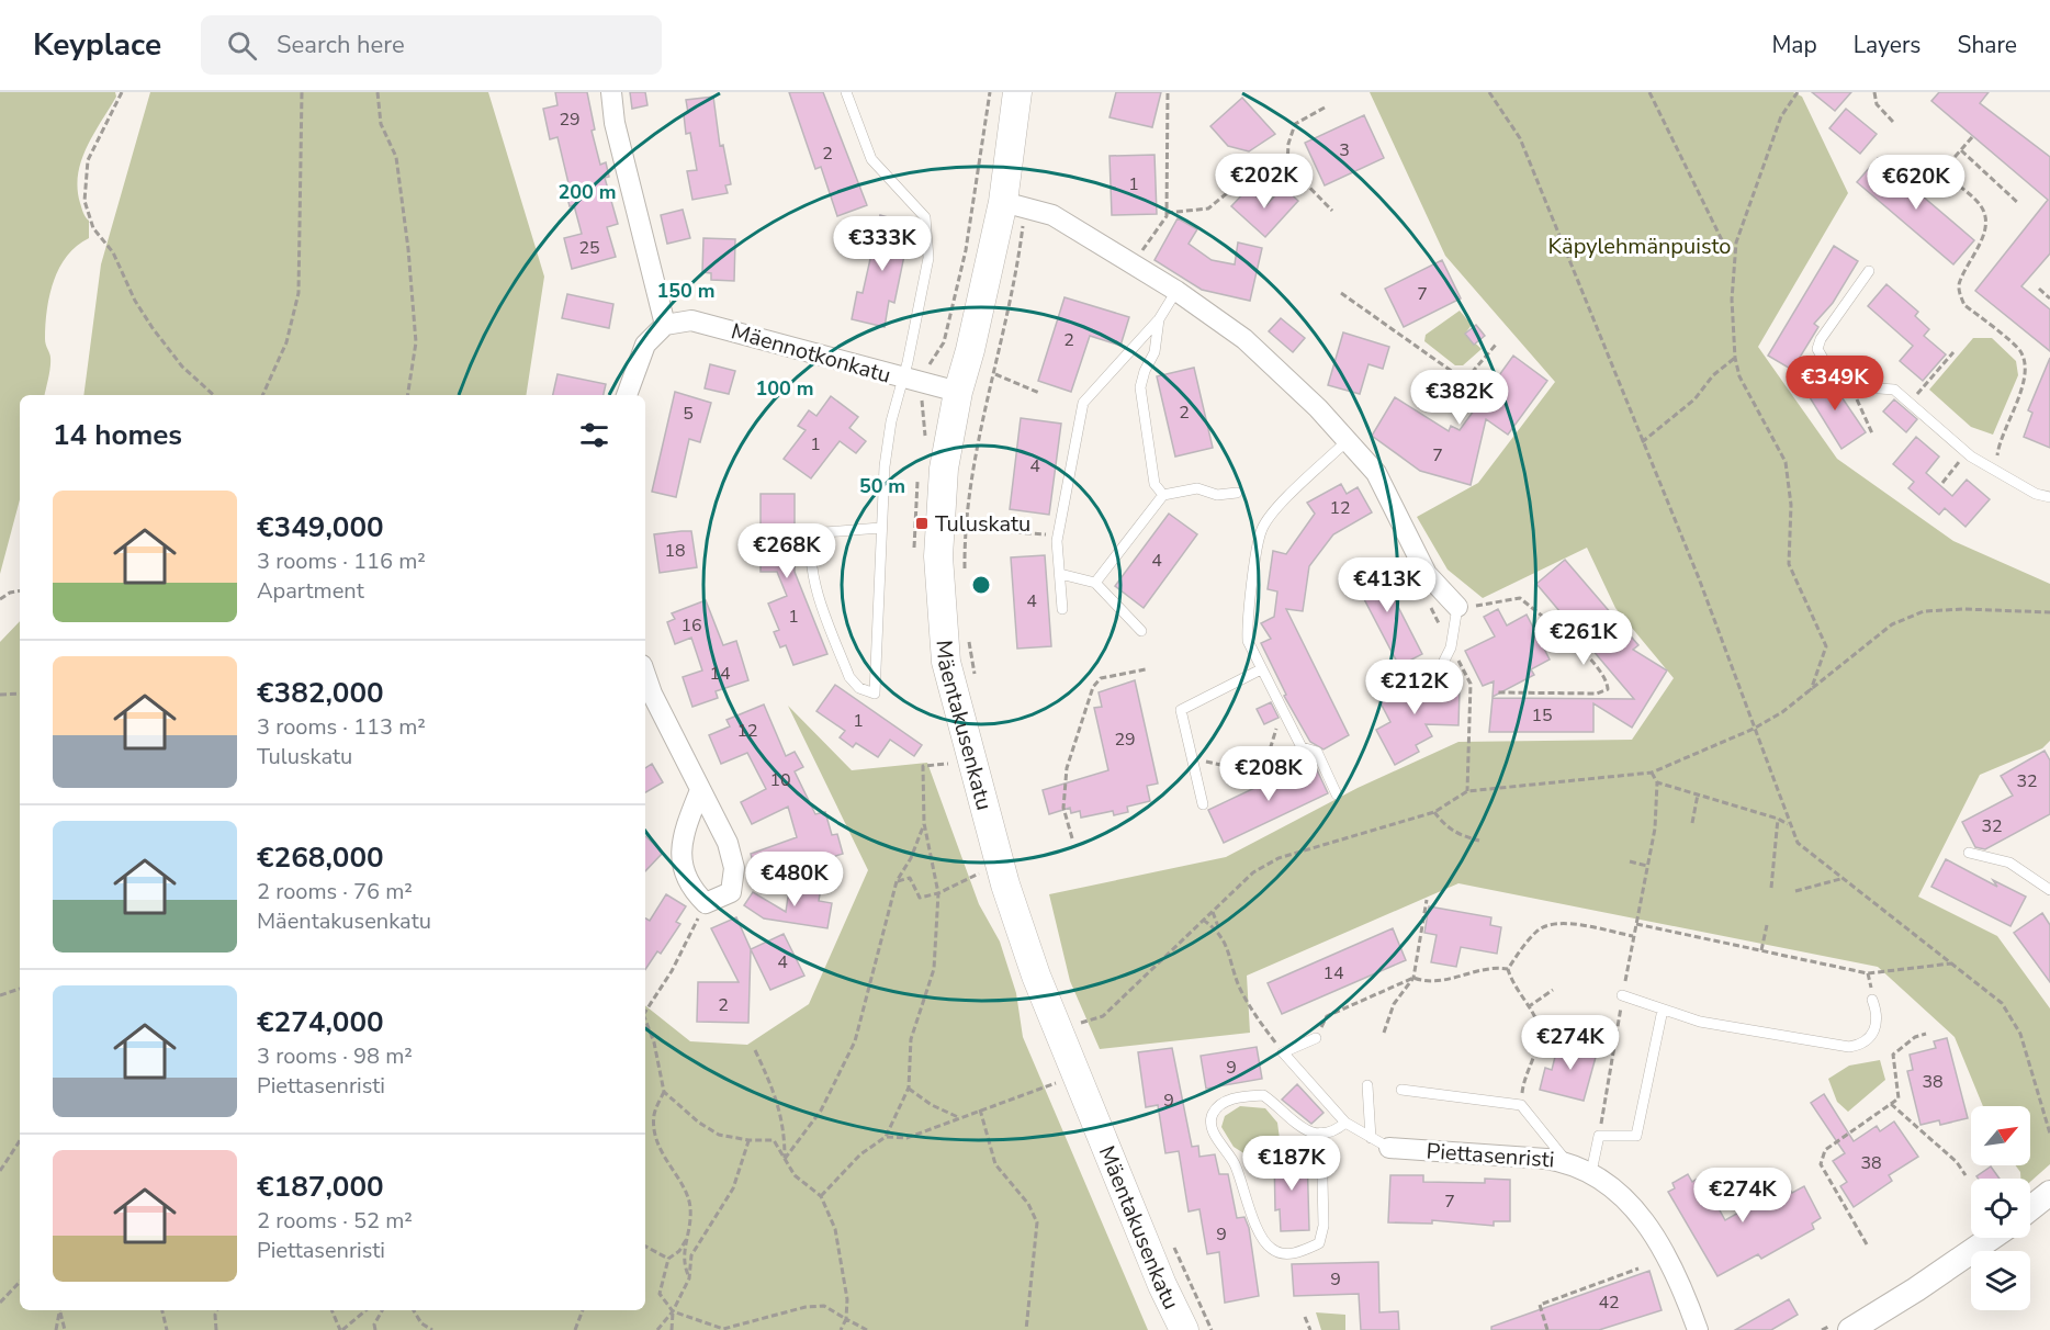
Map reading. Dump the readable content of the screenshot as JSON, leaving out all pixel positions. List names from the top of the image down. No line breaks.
{"streets":{"main road":["Mäentakusenkatu"],"street":["Mäennotkonkatu","Piettasenristi"]},"crossings":[["Mäennotkonkatu","Mäentakusenkatu"]],"parks":["Käpylehmänpuisto"],"places":{"transit":["Tuluskatu"]},"house_numbers":["29","3","2","1","25","7","2","2","5","1","7","4","12","18","4","4","1","16","14","15","1","12","29","10","32","32","4","14","2","9","38","9","38","7","9","9","42"],"north":"top right","page":{"header":"Keyplace","search":"Search here","nav":["Map","Layers","Share"],"price":["€202K","€620K","€333K","€349K","€382K","€268K","€413K","€261K","€212K","€208K","€480K","€274K","€187K","€274K"],"heading":"14 homes","list":[{"name":"€349,000","note":"3 rooms · 116 m² · Apartment"},{"name":"€382,000","note":"3 rooms · 113 m² · Tuluskatu"},{"name":"€268,000","note":"2 rooms · 76 m² · Mäentakusenkatu"},{"name":"€274,000","note":"3 rooms · 98 m² · Piettasenristi"},{"name":"€187,000","note":"2 rooms · 52 m² · Piettasenristi"}]},"rings":["200 m","150 m","100 m","50 m"]}
